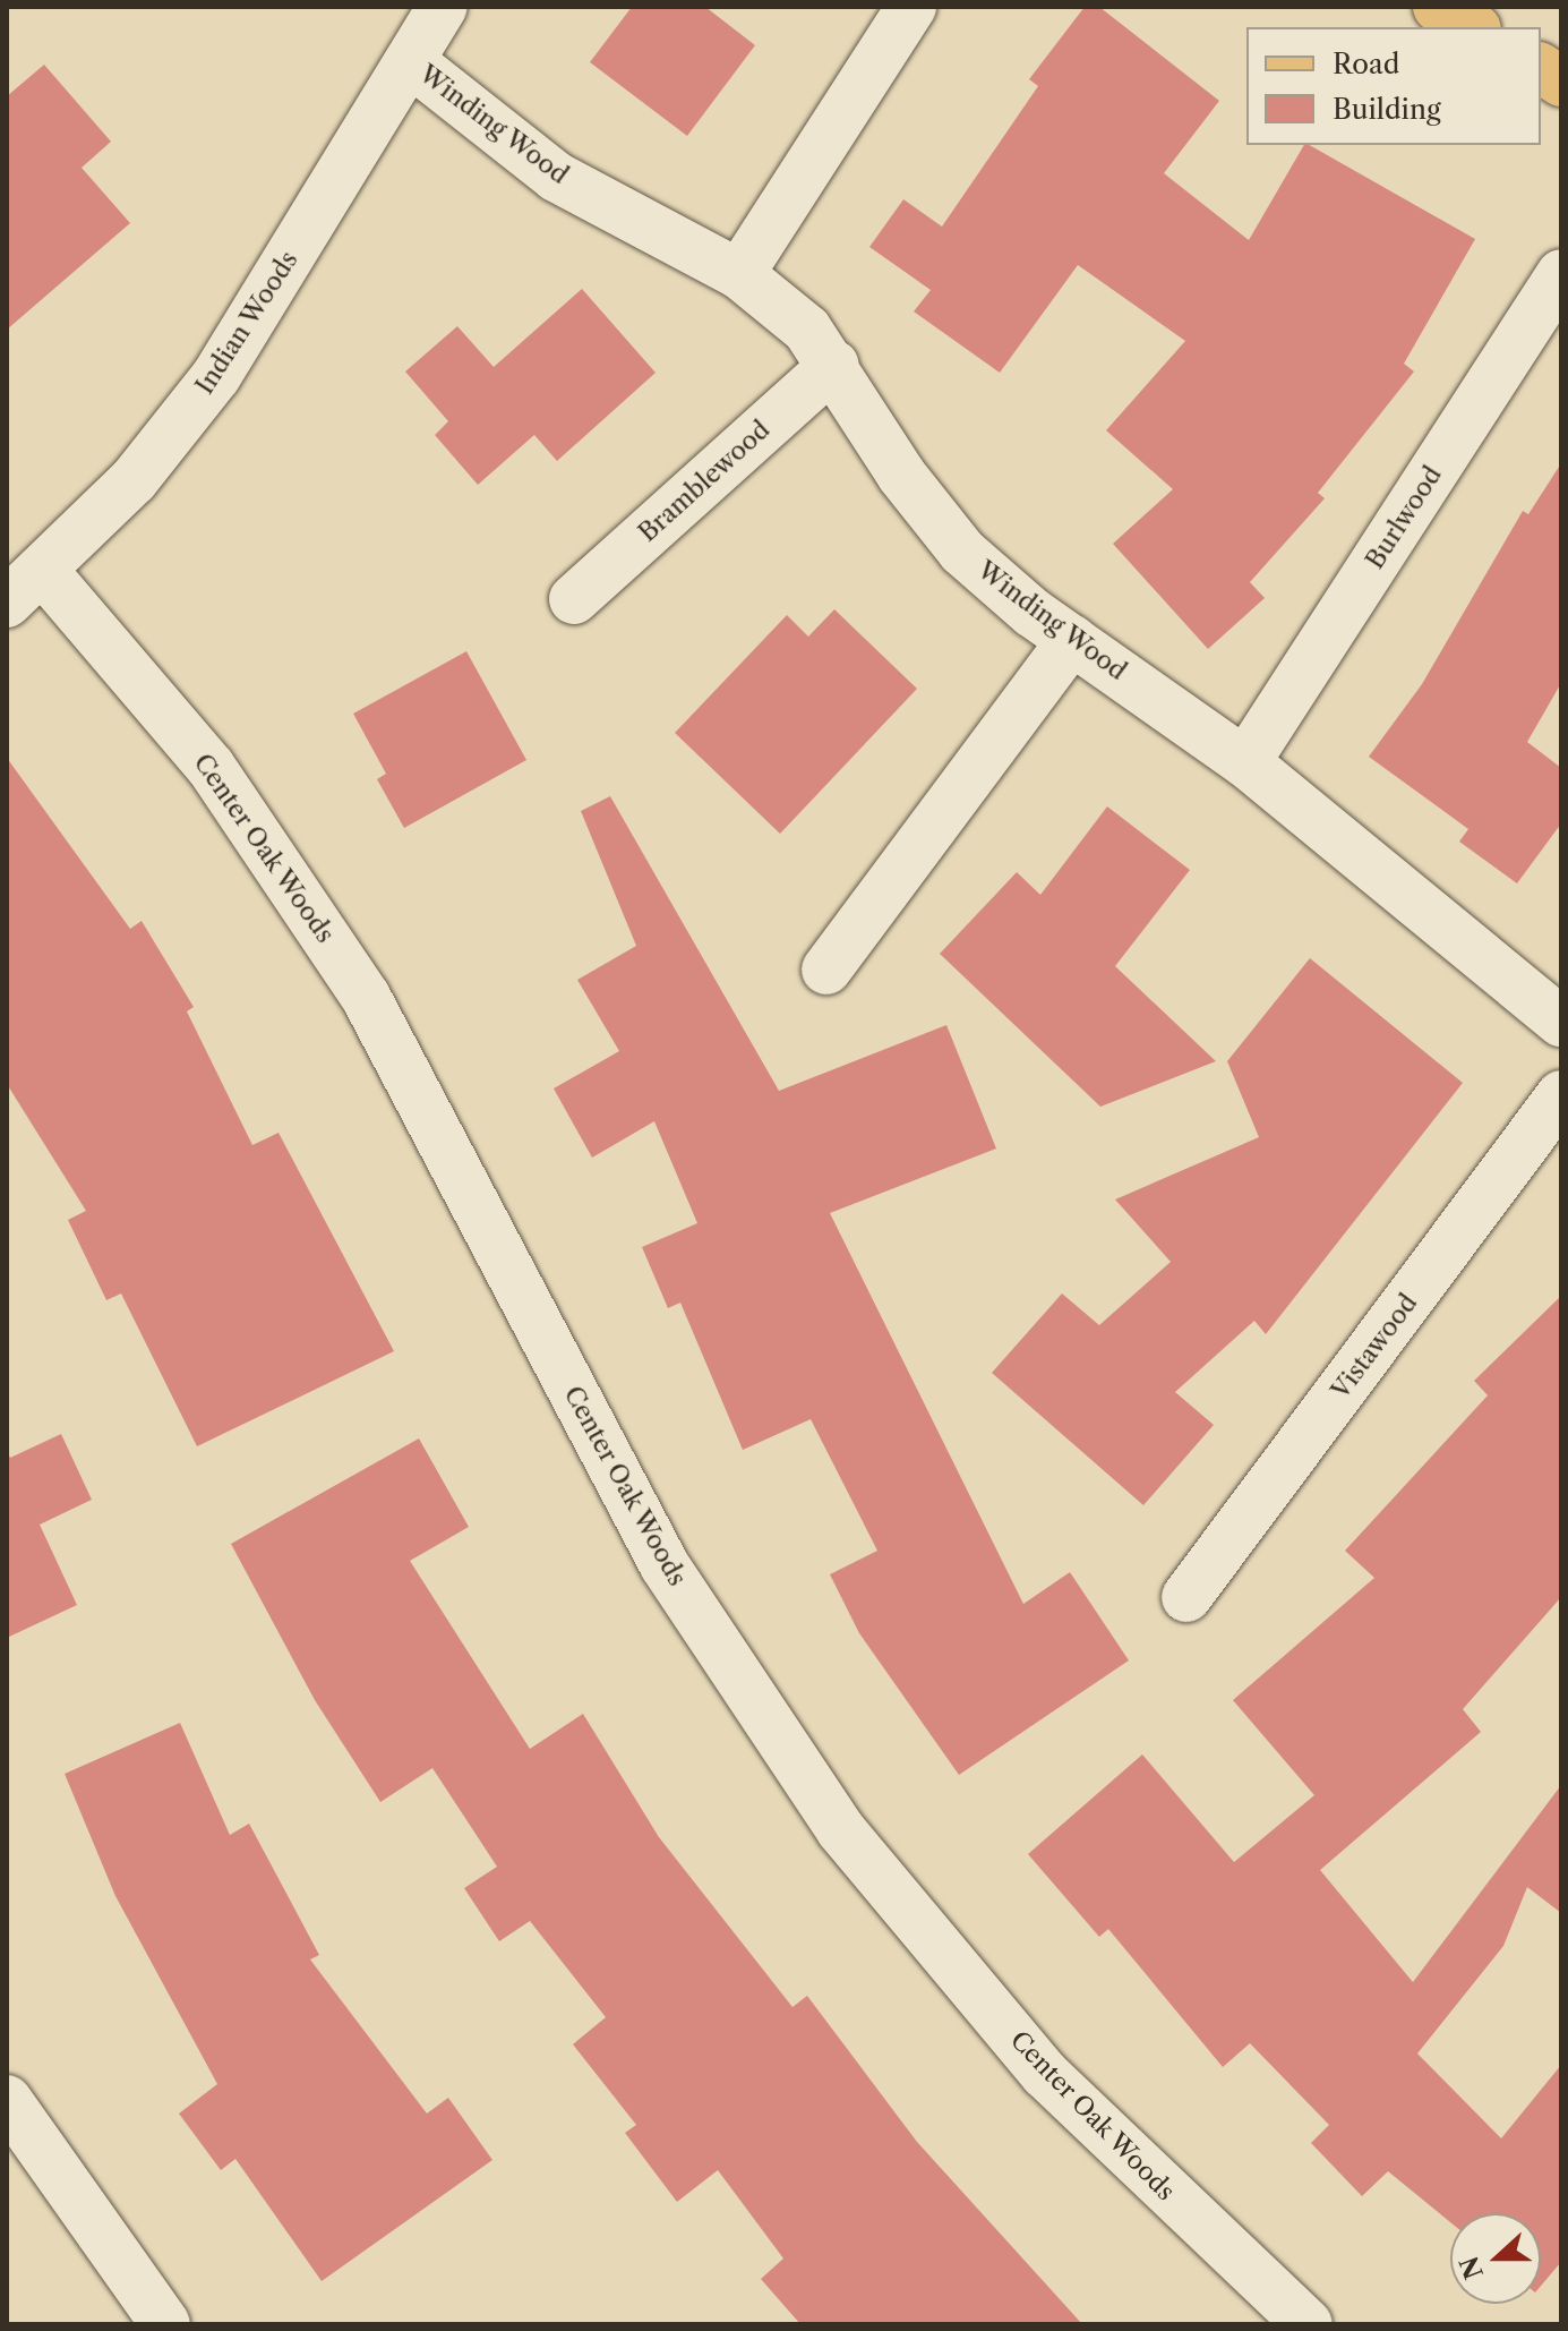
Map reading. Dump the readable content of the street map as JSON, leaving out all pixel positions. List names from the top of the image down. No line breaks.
{"streets":{"street":["Winding Wood","Indian Woods","Bramblewood","Burlwood","Center Oak Woods","Vistawood"]},"crossings":[["Winding Wood","Indian Woods"],["Winding Wood","Bramblewood"],["Winding Wood","Burlwood"],["Indian Woods","Center Oak Woods"]],"legend":["Road","Building"],"north":"left"}
